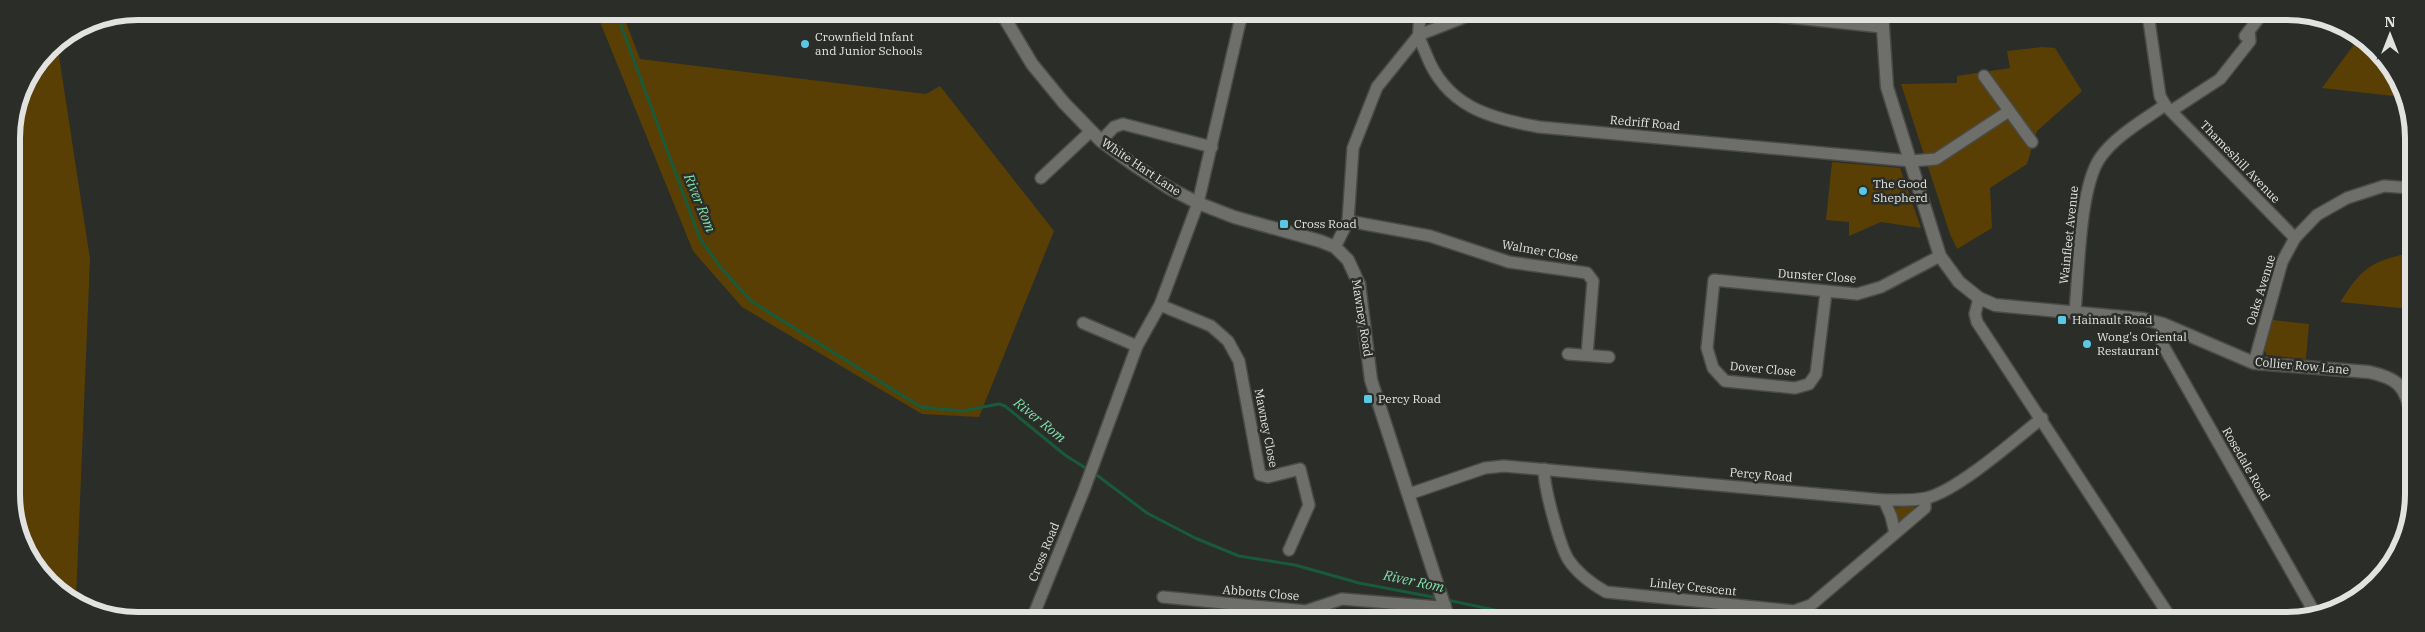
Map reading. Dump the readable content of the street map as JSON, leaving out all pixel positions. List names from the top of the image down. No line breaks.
{"streets":{"street":["Redriff Road","Thameshill Avenue","White Hart Lane","Wainfleet Avenue","Walmer Close","Dunster Close","Oaks Avenue","Mawney Road","Collier Row Lane","Dover Close","Mawney Close","Rosedale Road","Percy Road","Cross Road","Linley Crescent","Abbotts Close"]},"crossings":[["Redriff Road","Collier Row Lane"],["Thameshill Avenue","Wainfleet Avenue"],["Thameshill Avenue","Oaks Avenue"],["White Hart Lane","Mawney Road"],["White Hart Lane","Cross Road"],["Wainfleet Avenue","Collier Row Lane"],["Dunster Close","Collier Row Lane"],["Dunster Close","Dover Close"],["Oaks Avenue","Collier Row Lane"],["Mawney Road","Percy Road"],["Mawney Road","Abbotts Close"],["Collier Row Lane","Rosedale Road"],["Mawney Close","Cross Road"],["Percy Road","Linley Crescent"]],"water":["River Rom"],"places":{"other":["Crownfield Infant and Junior Schools","The Good Shepherd","Wong's Oriental Restaurant"],"transit":["Cross Road","Hainault Road","Percy Road"]},"north":"top"}
